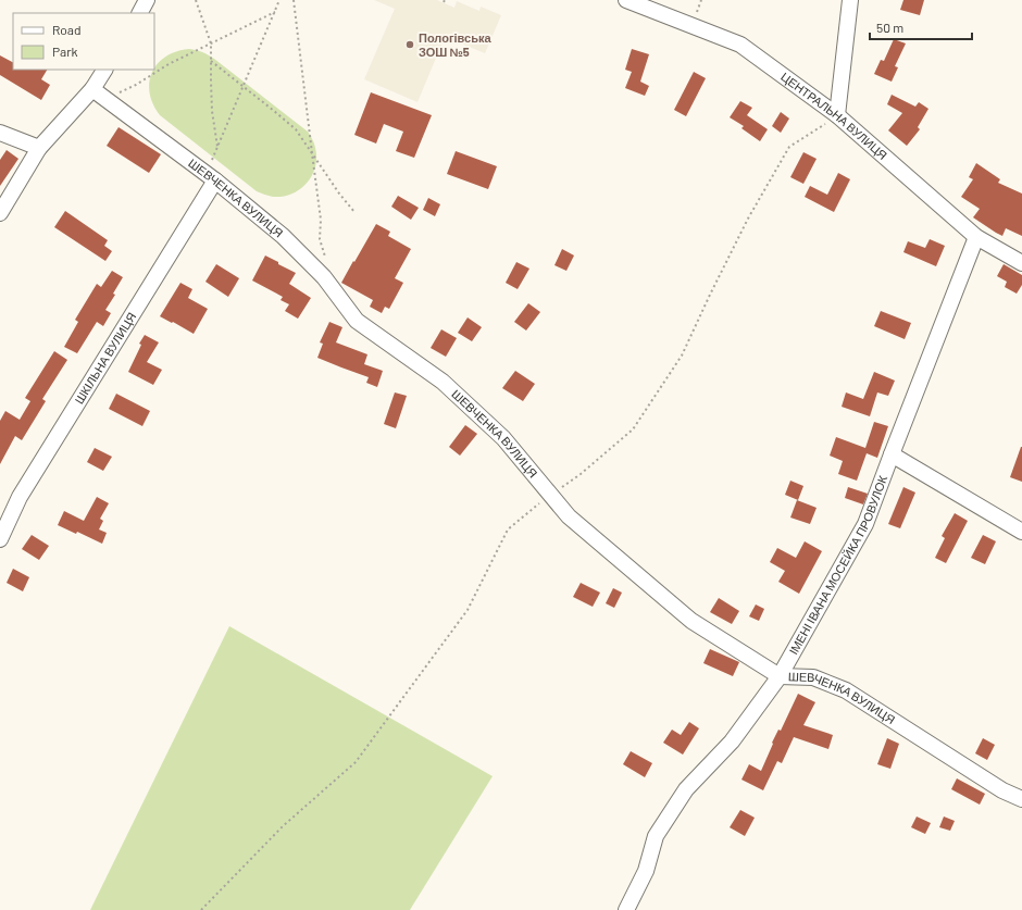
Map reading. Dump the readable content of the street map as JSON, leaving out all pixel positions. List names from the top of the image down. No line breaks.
{"streets":{"street":["ЦЕНТРАЛЬНА ВУЛИЦЯ","ШЕВЧЕНКА ВУЛИЦЯ","ШКІЛЬНА ВУЛИЦЯ","ІМЕНІ ІВАНА МОСЕЙКА ПРОВУЛОК"]},"crossings":[["ЦЕНТРАЛЬНА ВУЛИЦЯ","ІМЕНІ ІВАНА МОСЕЙКА ПРОВУЛОК"],["ШЕВЧЕНКА ВУЛИЦЯ","ШКІЛЬНА ВУЛИЦЯ"],["ШЕВЧЕНКА ВУЛИЦЯ","ІМЕНІ ІВАНА МОСЕЙКА ПРОВУЛОК"]],"places":["Пологівська ЗОШ №5"],"legend":["Road","Park"],"scale_bar":"50 m"}
